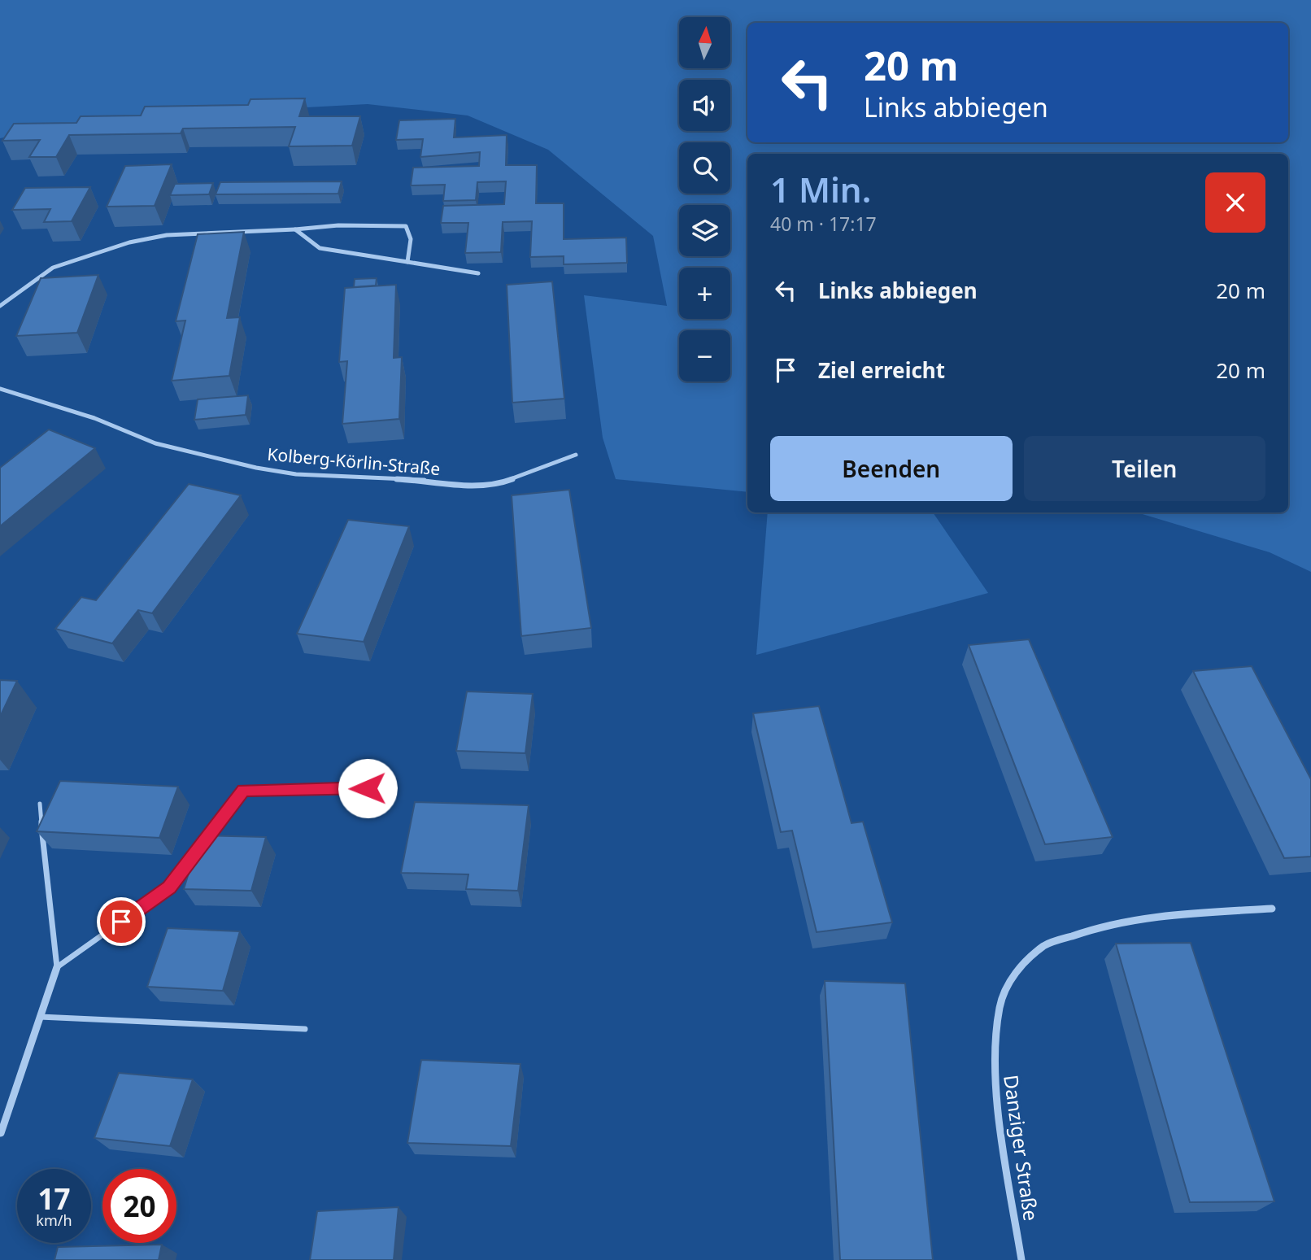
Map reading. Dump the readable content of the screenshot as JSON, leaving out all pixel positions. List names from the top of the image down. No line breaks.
{"streets":{"street":["Kolberg-Körlin-Straße","Danziger Straße"]},"north":"top","page":{"map_buttons":["+","−"],"turn":["20 m","Links abbiegen"],"heading":["1 Min.","40 m · 17:17"],"list":[{"name":"Links abbiegen","value":"20 m"},{"name":"Ziel erreicht","value":"20 m"}],"buttons":["Beenden","Teilen"],"speed":"17 km/h","limit":"20"}}
